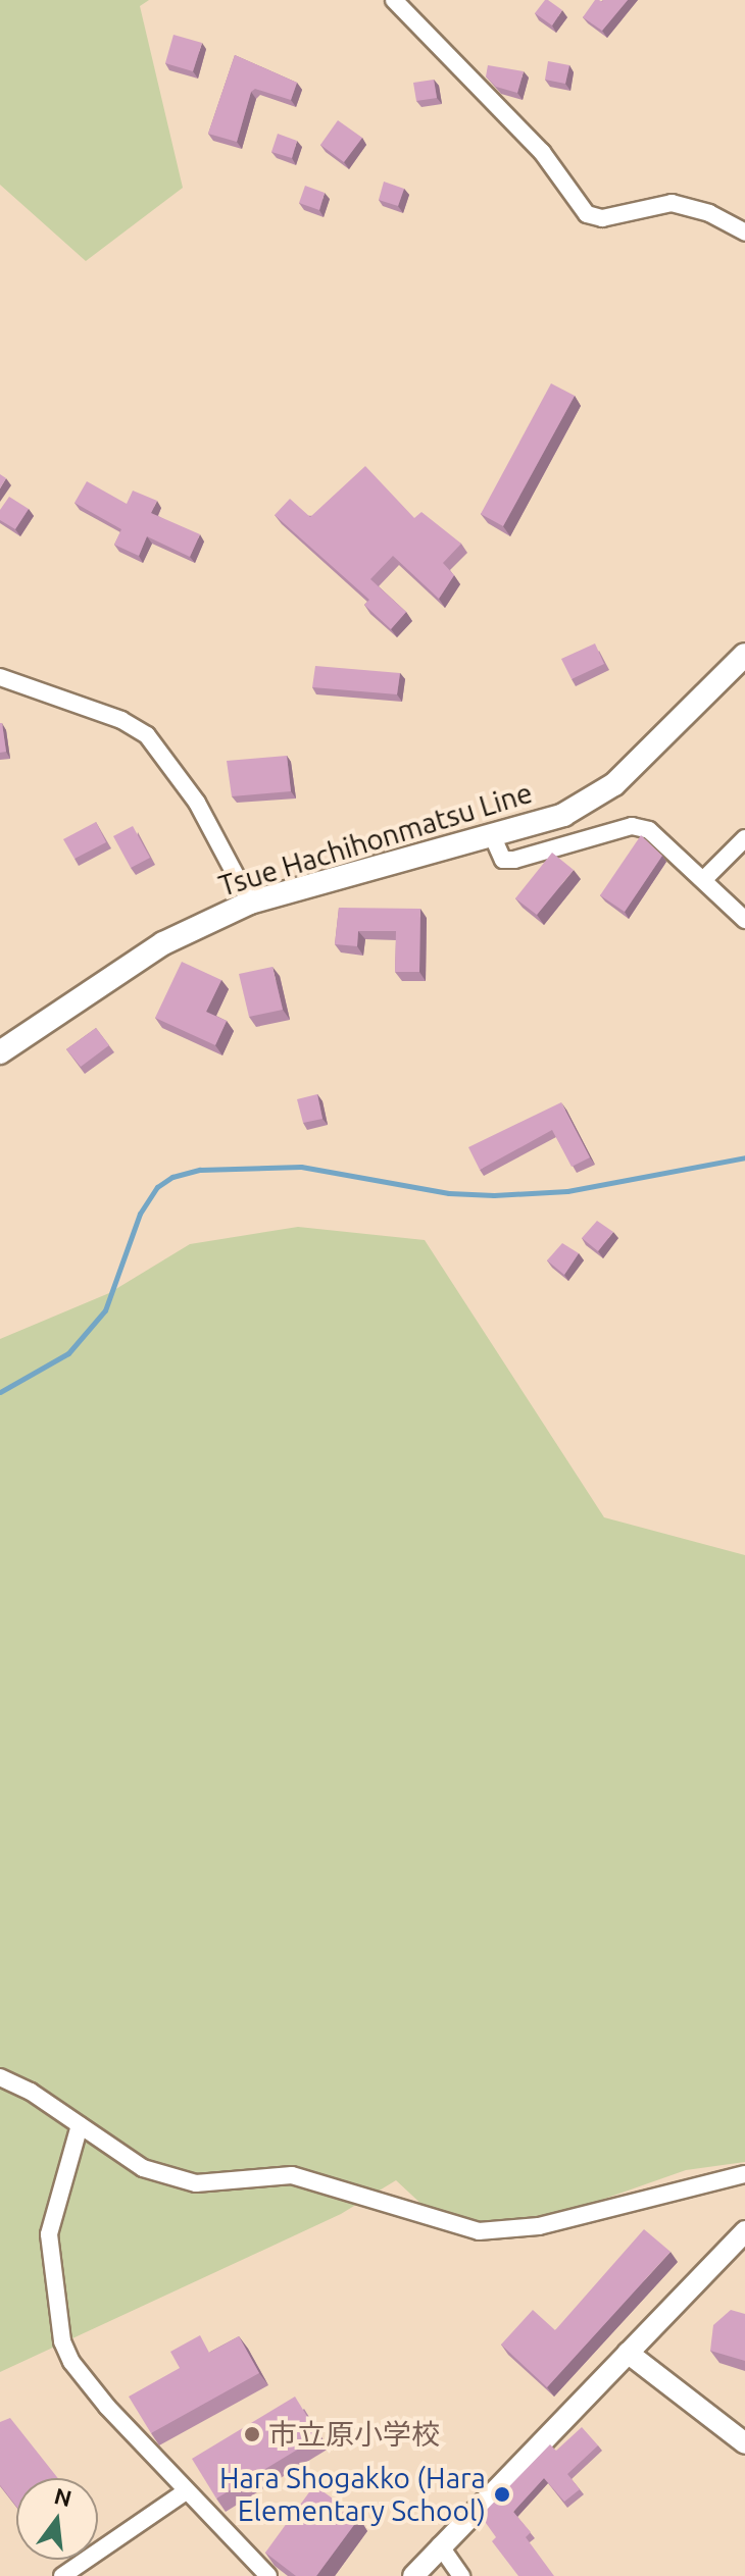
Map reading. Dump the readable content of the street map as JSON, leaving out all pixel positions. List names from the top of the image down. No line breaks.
{"streets":{"main road":["Tsue Hachihonmatsu Line"]},"places":["市立原小学校","Hara Shogakko (Hara Elementary School)"],"north":"top"}
